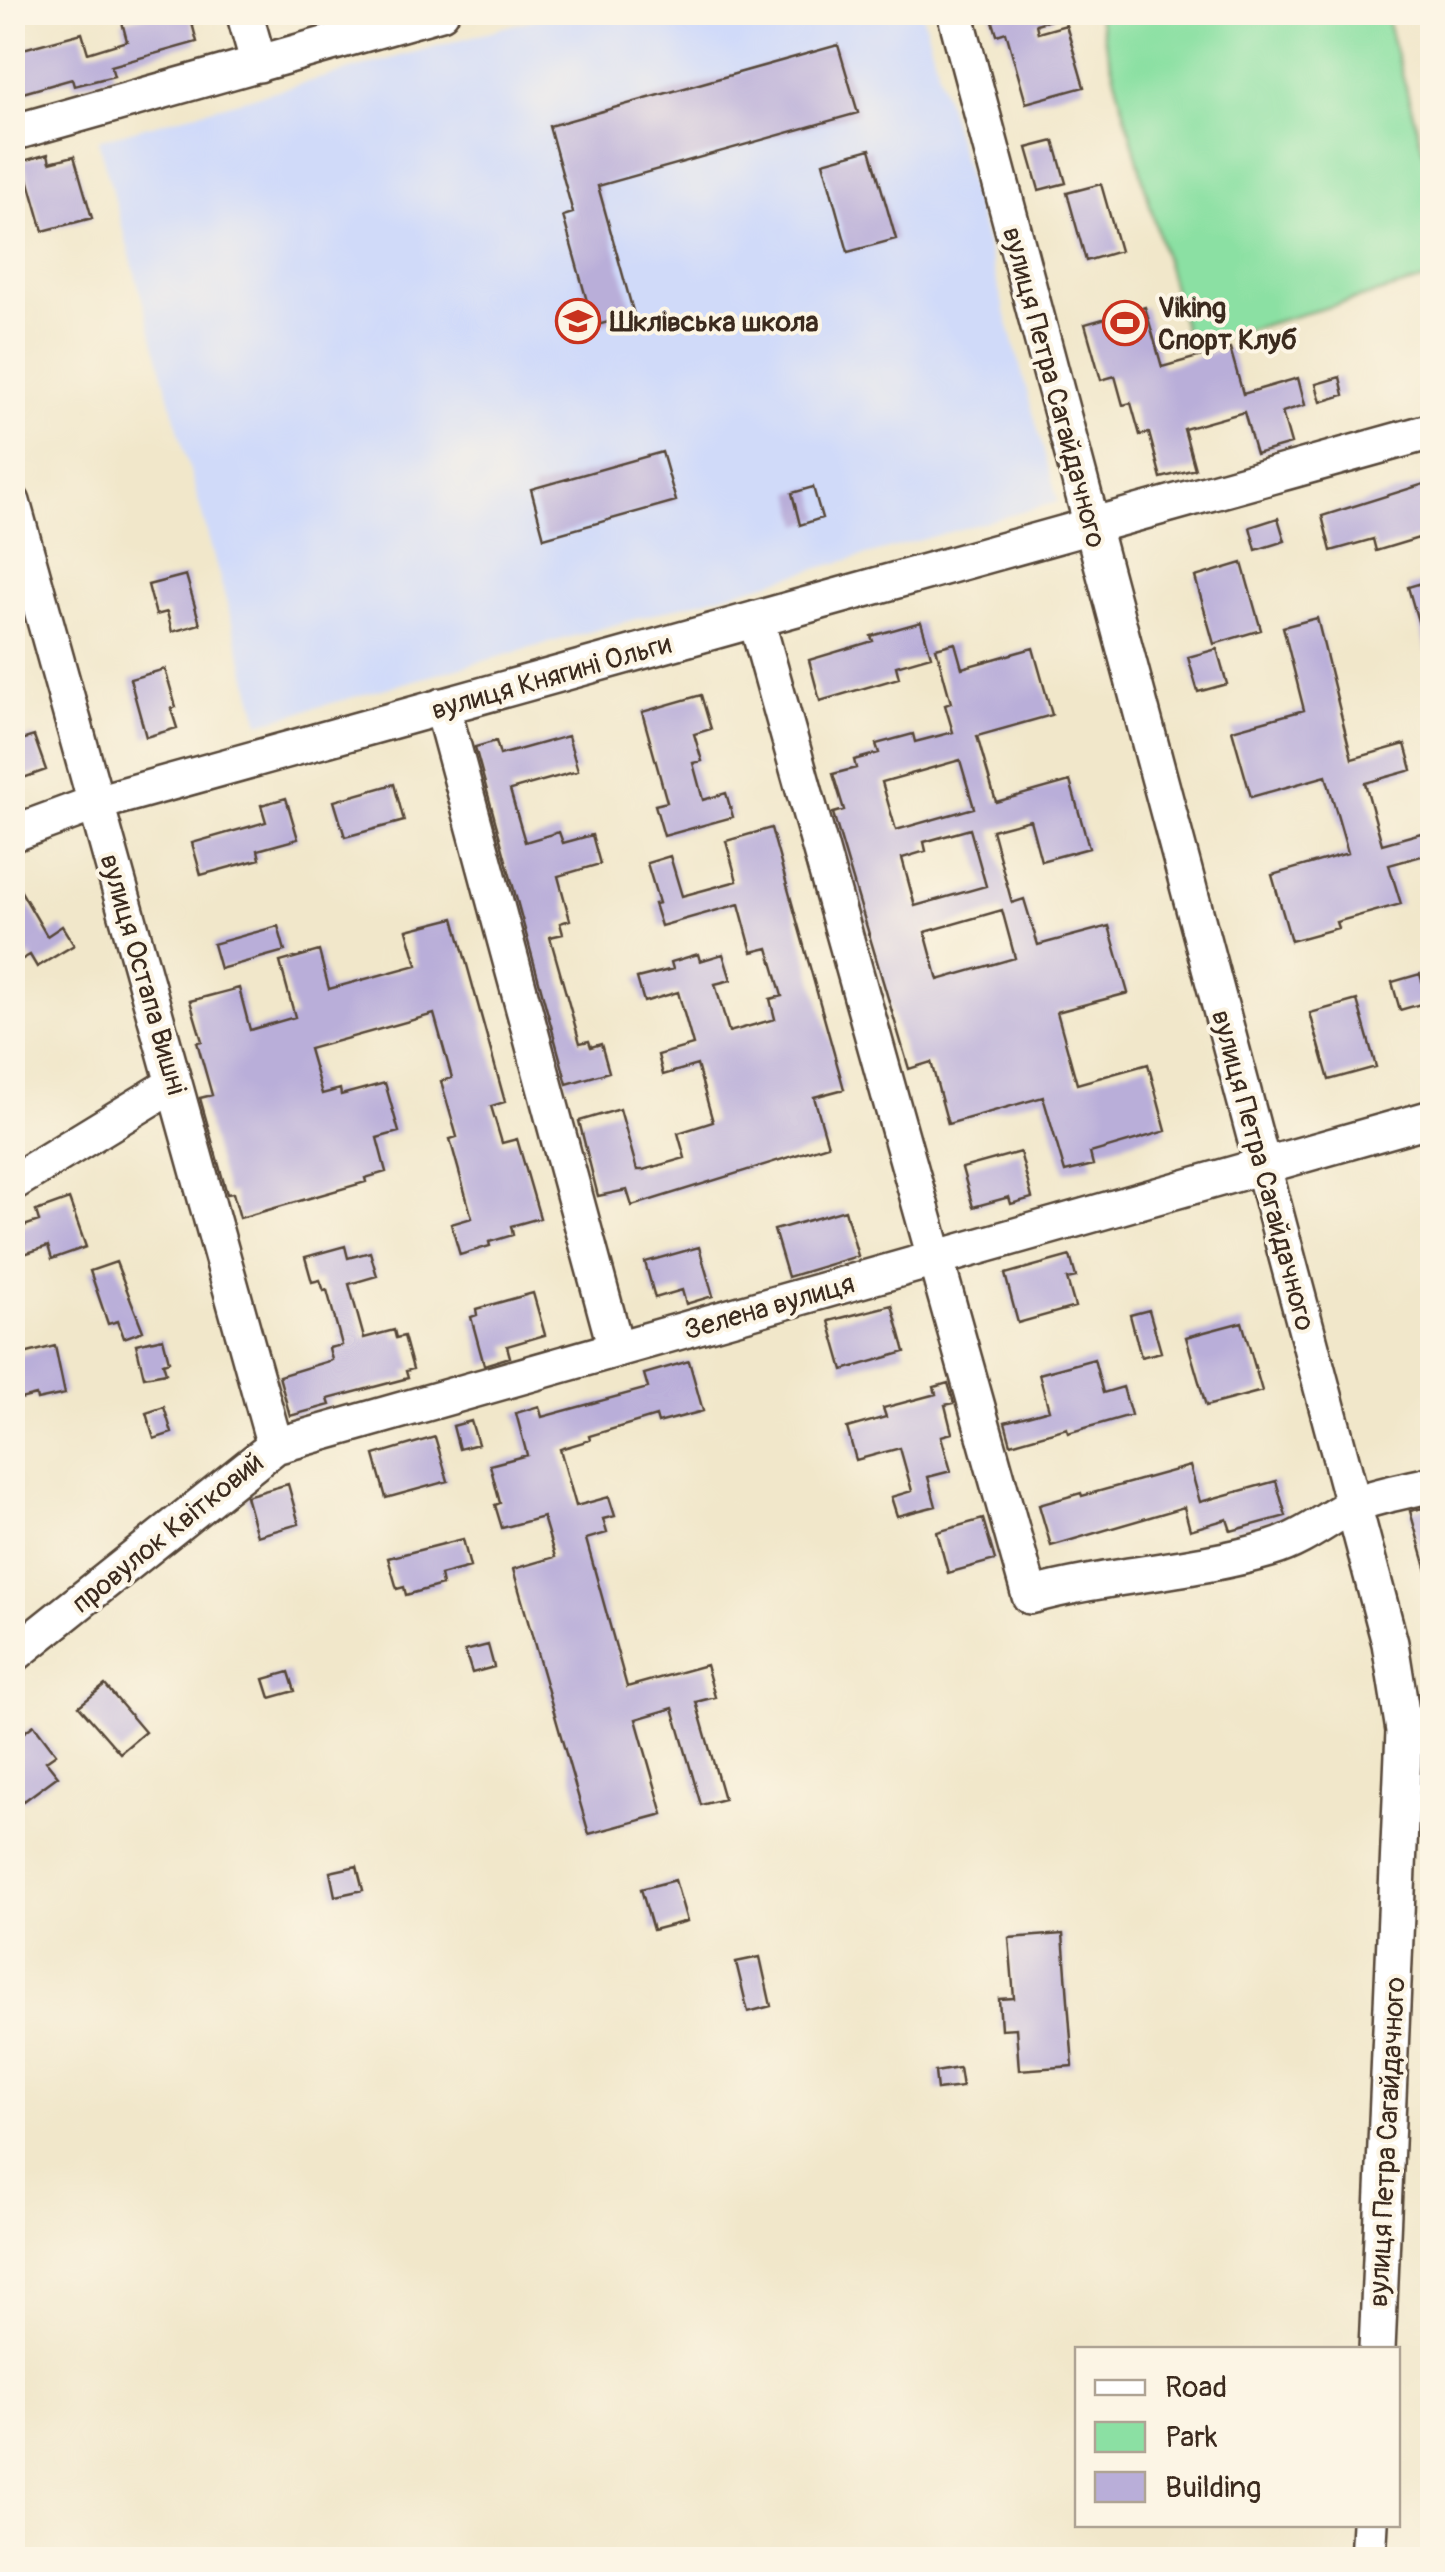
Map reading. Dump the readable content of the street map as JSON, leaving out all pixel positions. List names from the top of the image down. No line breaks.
{"streets":{"street":["вулиця Петра Сагайдачного","вулиця Княгині Ольги","вулиця Остапа Вишні","Зелена вулиця","провулок Квітковий"]},"crossings":[["вулиця Петра Сагайдачного","вулиця Княгині Ольги"],["вулиця Петра Сагайдачного","Зелена вулиця"],["вулиця Княгині Ольги","вулиця Остапа Вишні"],["вулиця Остапа Вишні","Зелена вулиця"],["вулиця Остапа Вишні","провулок Квітковий"],["Зелена вулиця","провулок Квітковий"]],"places":{"school or university":["Шклівська школа"],"sports":["Viking Спорт Клуб"]},"legend":["Road","Park","Building"]}
